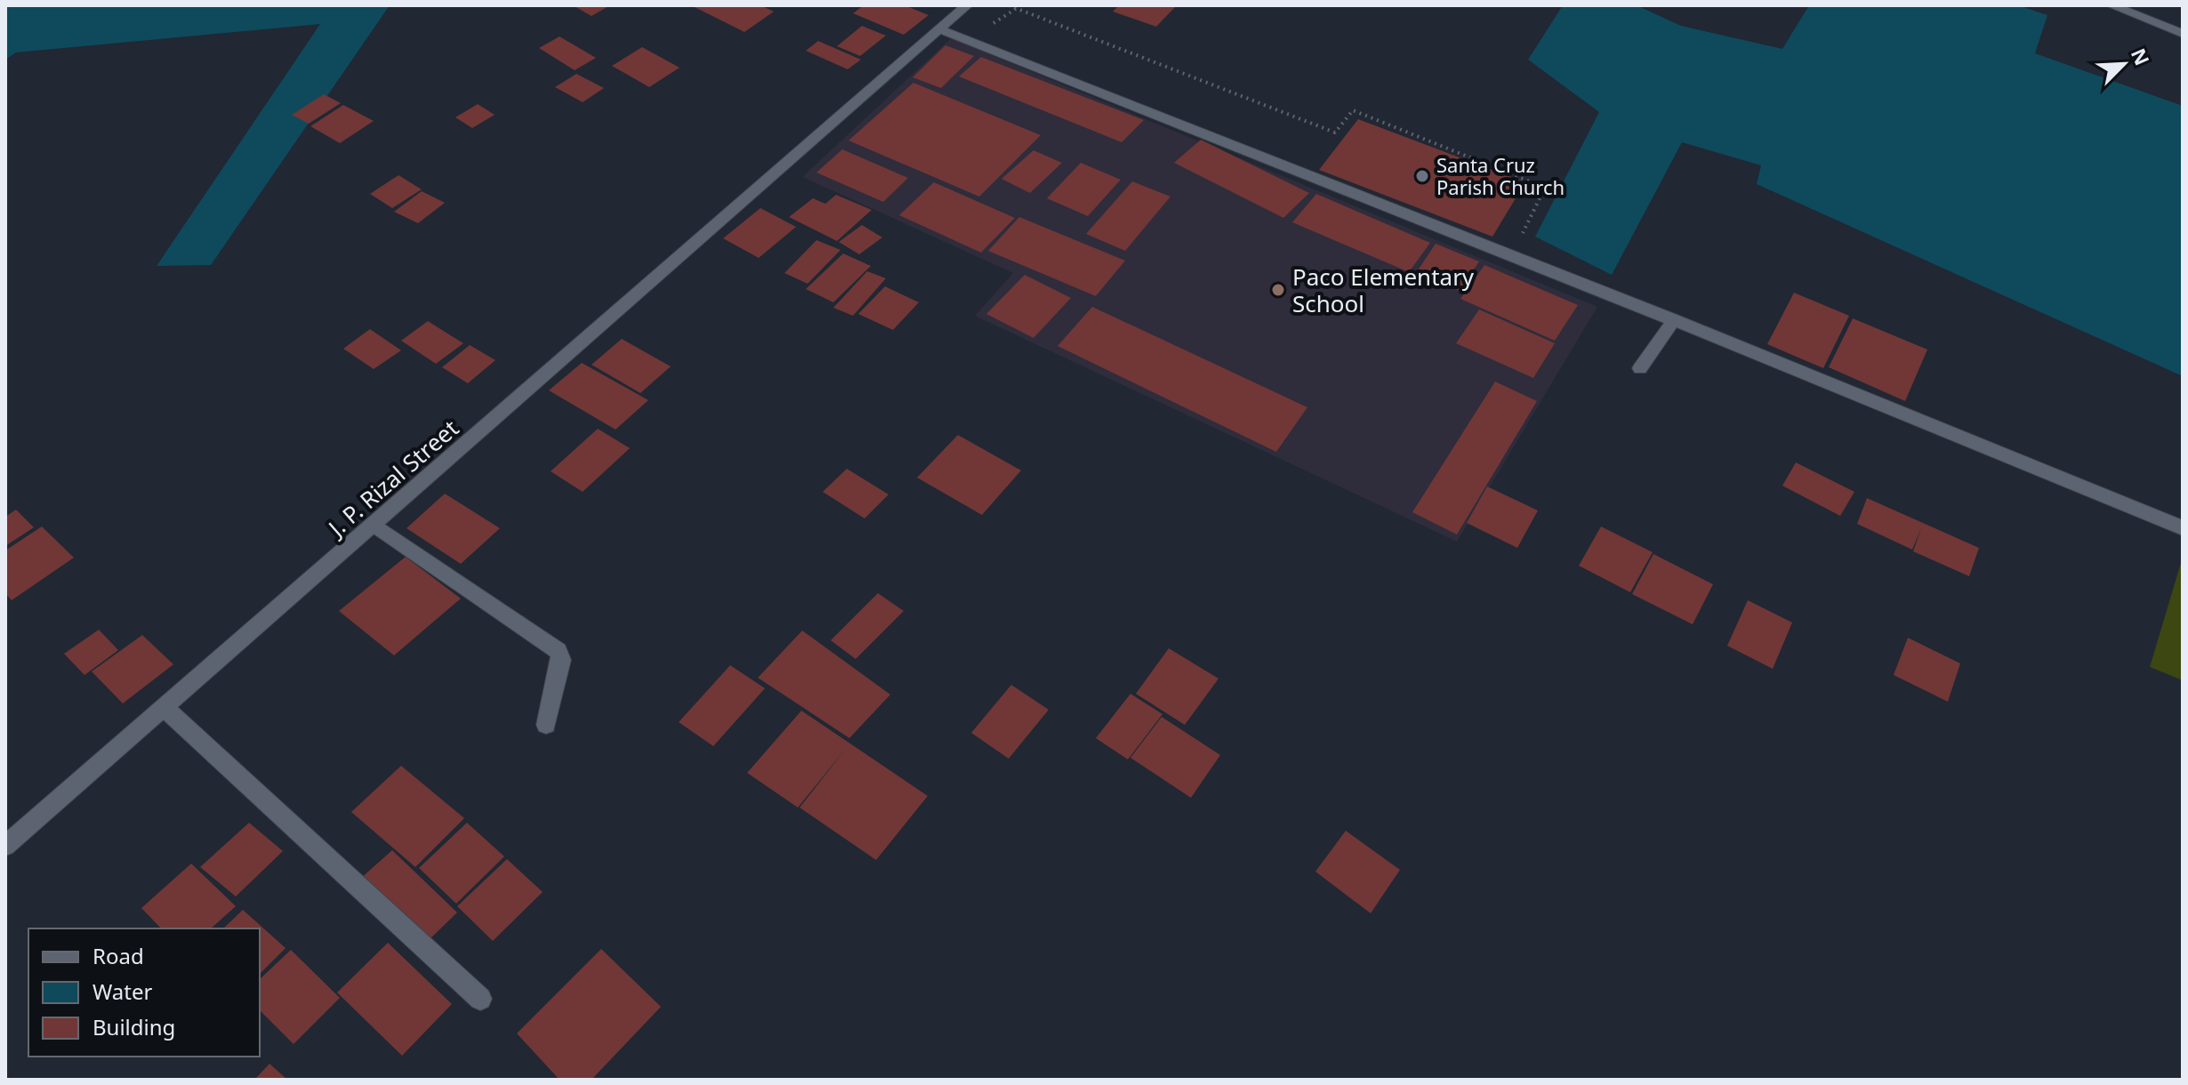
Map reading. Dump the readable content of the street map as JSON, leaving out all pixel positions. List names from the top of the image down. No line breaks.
{"streets":{"main road":["J. P. Rizal Street"]},"places":["Santa Cruz Parish Church","Paco Elementary School"],"legend":["Road","Water","Building"],"north":"top right"}
